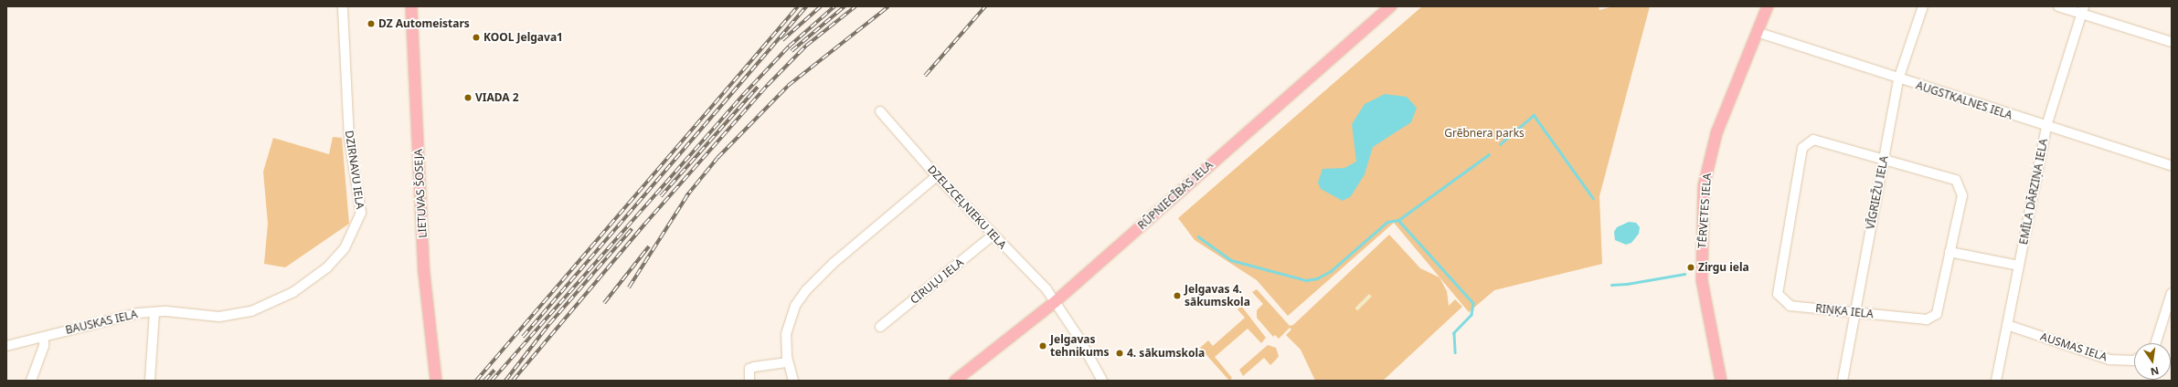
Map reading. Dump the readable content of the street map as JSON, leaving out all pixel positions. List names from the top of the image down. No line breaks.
{"streets":{"main road":["LIETUVAS ŠOSEJA","RŪPNIECĪBAS IELA","TĒRVETES IELA"],"street":["AUGSTKALNES IELA","DZIRNAVU IELA","EMĪLA DĀRZIŅA IELA","VĪGRIEŽU IELA","DZELZCEĻNIEKU IELA","CĪRUĻU IELA","RIŅĶA IELA","BAUSKAS IELA","AUSMAS IELA"]},"crossings":[["AUGSTKALNES IELA","EMĪLA DĀRZIŅA IELA"],["AUGSTKALNES IELA","VĪGRIEŽU IELA"],["AUGSTKALNES IELA","TĒRVETES IELA"],["DZIRNAVU IELA","BAUSKAS IELA"],["EMĪLA DĀRZIŅA IELA","AUSMAS IELA"],["VĪGRIEŽU IELA","RIŅĶA IELA"],["RŪPNIECĪBAS IELA","DZELZCEĻNIEKU IELA"],["DZELZCEĻNIEKU IELA","CĪRUĻU IELA"]],"parks":["Grēbnera parks"],"places":["DZ Automeistars","KOOL Jelgava1","VIADA 2","Zirgu iela","Jelgavas 4. sākumskola","Jelgavas tehnikums","4. sākumskola"],"north":"bottom"}
